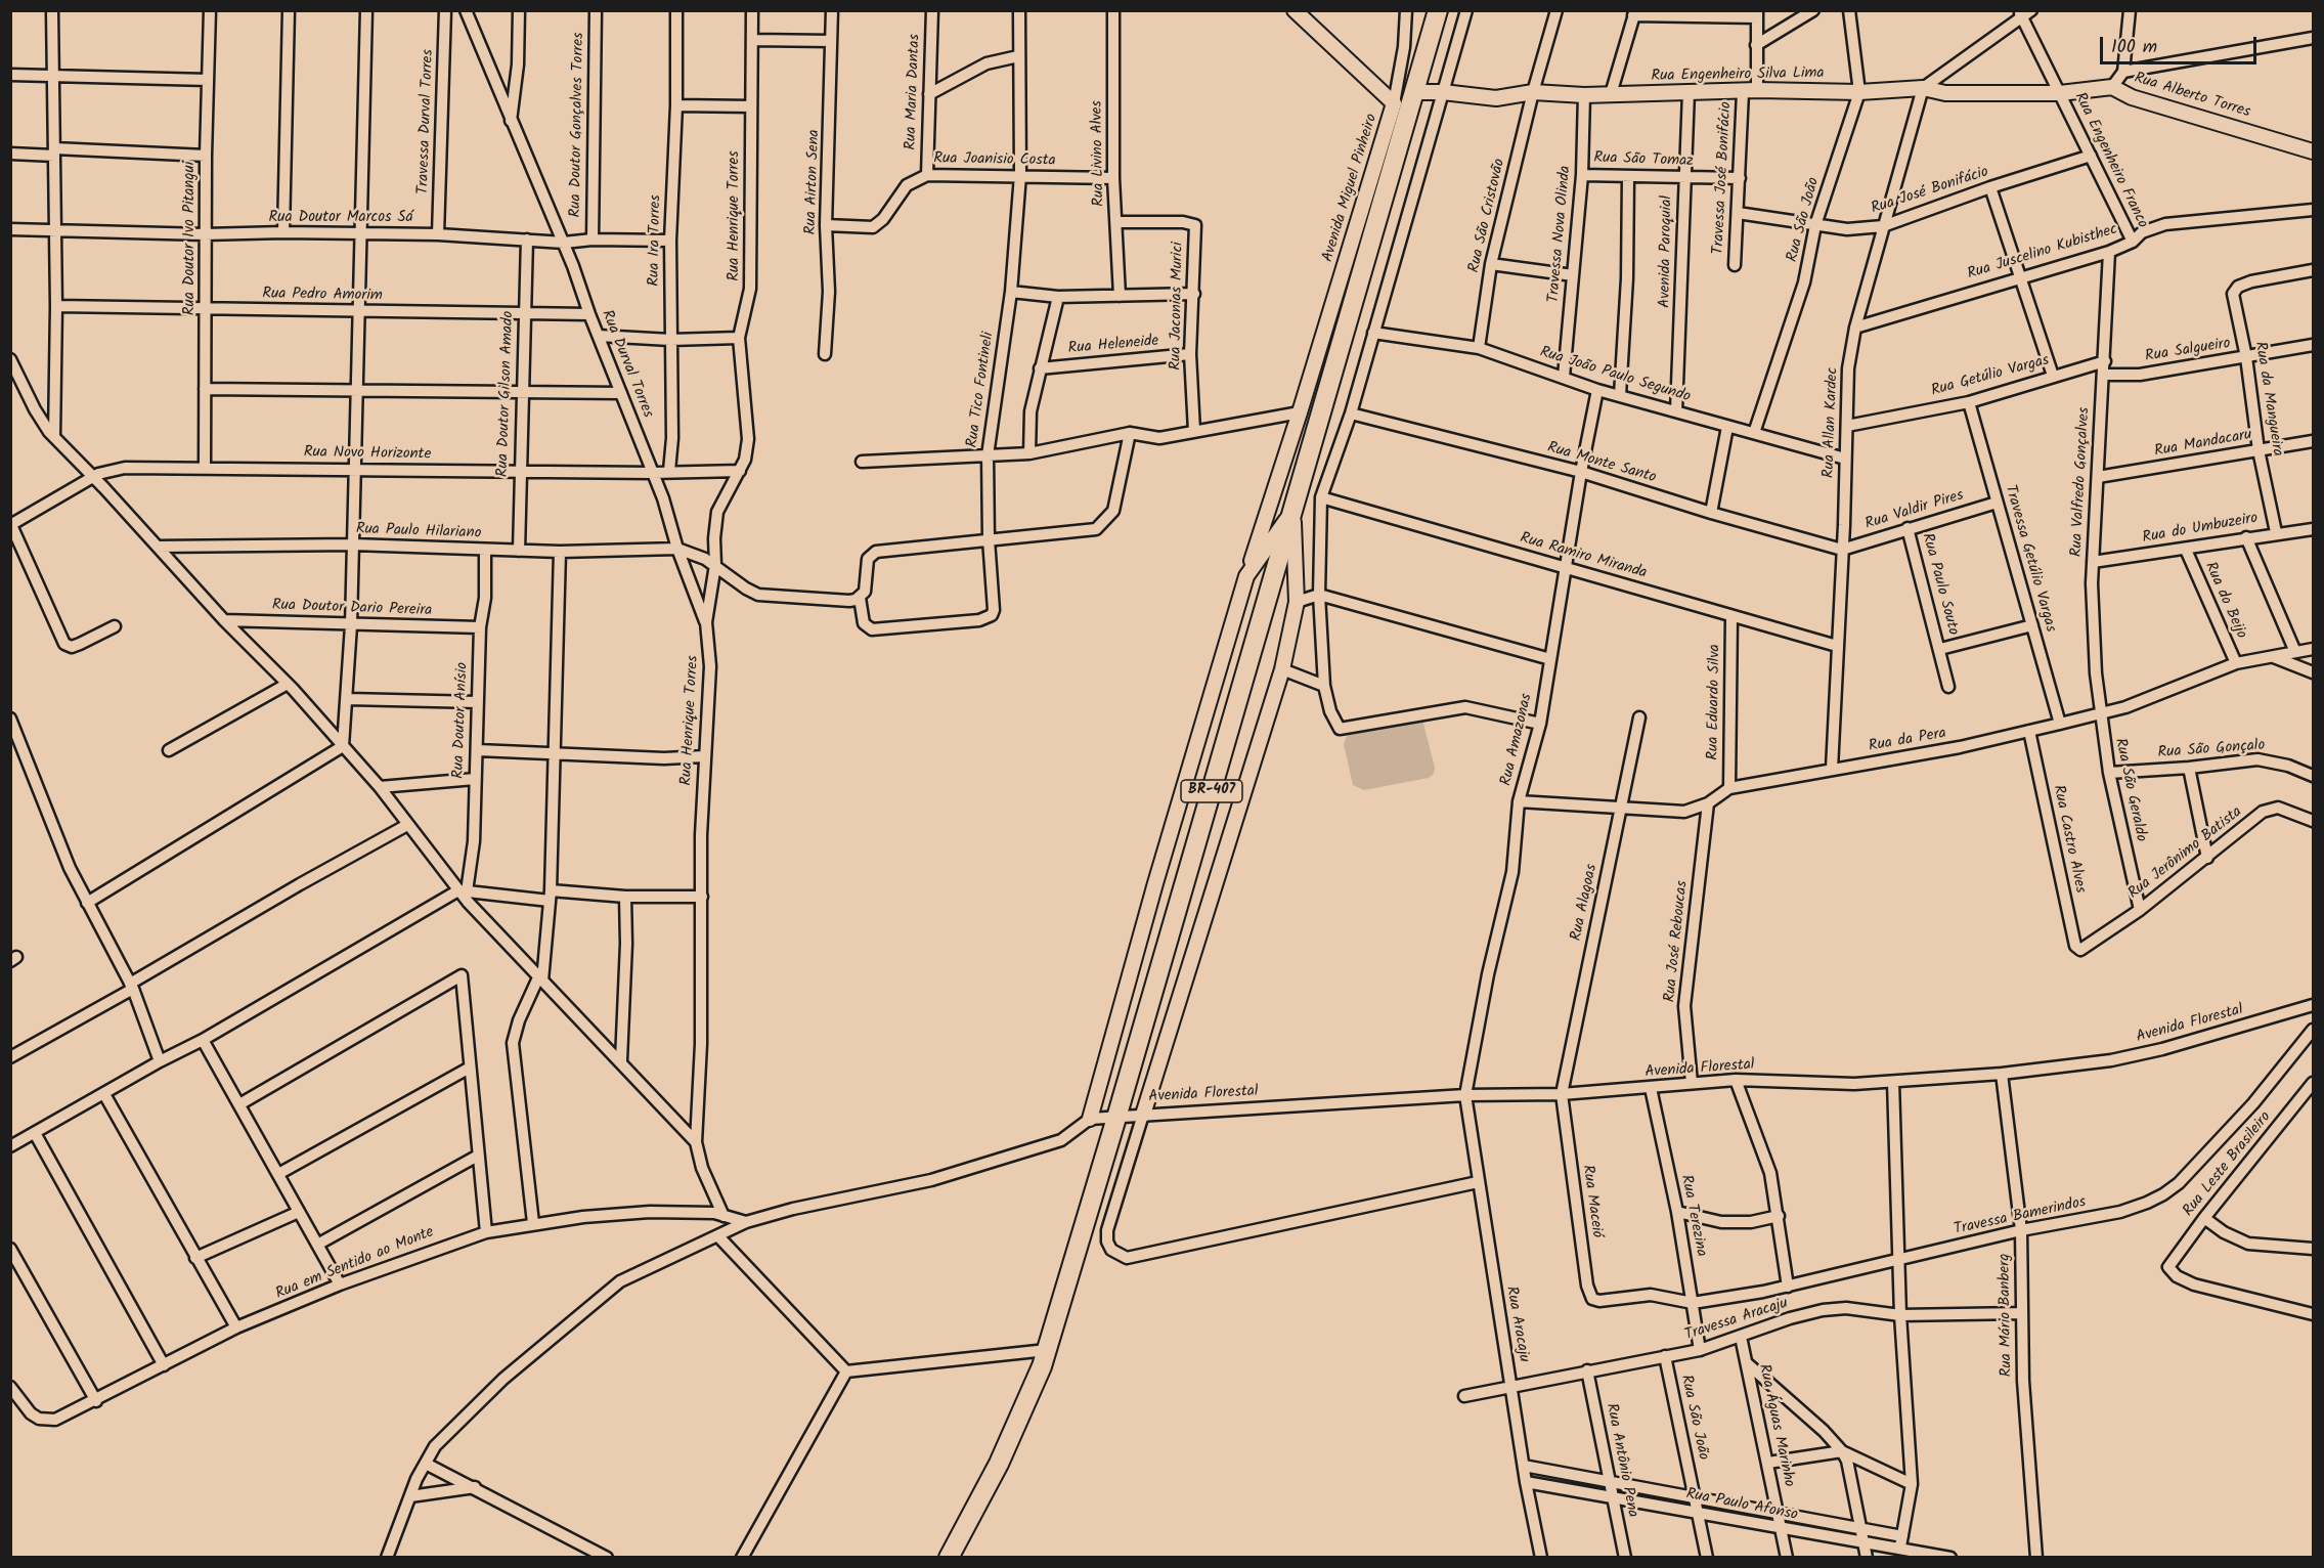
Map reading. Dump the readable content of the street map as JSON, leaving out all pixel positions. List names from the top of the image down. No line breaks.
{"streets":{"highway":["BR-407"],"street":["Rua Engenheiro Silva Lima","Rua Maria Dantas","Rua Alberto Torres","Travessa Durval Torres","Rua Doutor Gonçalves Torres","Rua Livino Alves","Rua Joanisio Costa","Rua São Tomaz","Rua Engenheiro Franco","Travessa José Bonifácio","Rua Airton Sena","Avenida Miguel Pinheiro","Rua José Bonifácio","Rua Henrique Torres","Rua São Cristovão","Rua Doutor Marcos Sá","Rua São João","Travessa Nova Olinda","Rua Doutor Ivo Pitangui","Rua Ira Torres","Avenida Paroquial","Rua Juscelino Kubisthec","Rua Pedro Amorim","Rua Jaconias Murici","Rua Heleneide","Rua Salgueiro","Rua Durval Torres","Rua João Paulo Segundo","Rua Getúlio Vargas","Rua Tico Fontineli","Rua Doutor Gilson Amado","Rua da Mangueira","Rua Allan Kardec","Rua Mandacaru","Rua Novo Horizonte","Rua Monte Santo","Rua Valfredo Gonçalves","Rua Valdir Pires","Rua do Umbuzeiro","Rua Paulo Hilariano","Rua Ramiro Miranda","Travessa Getúlio Vargas","Rua Paulo Souto","Rua do Beijo","Rua Doutor Dario Pereira","Rua Eduardo Silva","Rua Doutor Anísio","Rua Amazonas","Rua da Pera","Rua São Gonçalo","Rua São Geraldo","Rua Castro Alves","Rua Jerônimo Batista","Rua Alagoas","Rua José Reboucas","Avenida Florestal","Rua Leste Brasileiro","Rua Maceió","Rua Terezina","Travessa Bamerindos","Rua em Sentido ao Monte","Rua Mário Banberg","Travessa Aracaju","Rua Aracaju","Rua Águas Marinho","Rua Antônio Pena","Rua Paulo Afonso"]},"crossings":[["Rua Engenheiro Silva Lima","Rua Alberto Torres"],["Rua Engenheiro Silva Lima","Rua Engenheiro Franco"],["Rua Engenheiro Silva Lima","Travessa José Bonifácio"],["Rua Engenheiro Silva Lima","Rua São Cristovão"],["Rua Engenheiro Silva Lima","Rua São João"],["Rua Engenheiro Silva Lima","Travessa Nova Olinda"],["Rua Engenheiro Silva Lima","Avenida Paroquial"],["Rua Engenheiro Silva Lima","Rua Allan Kardec"],["Rua Engenheiro Silva Lima","BR-407"],["Rua Maria Dantas","Rua Joanisio Costa"],["Rua Alberto Torres","Rua Engenheiro Franco"],["Travessa Durval Torres","Rua Doutor Marcos Sá"],["Rua Doutor Gonçalves Torres","Rua Doutor Marcos Sá"],["Rua Livino Alves","Rua Joanisio Costa"],["Rua Livino Alves","Rua Jaconias Murici"],["Rua Joanisio Costa","Rua Airton Sena"],["Rua Joanisio Costa","Rua Tico Fontineli"],["Rua São Tomaz","Travessa José Bonifácio"],["Rua São Tomaz","Travessa Nova Olinda"],["Rua São Tomaz","Avenida Paroquial"],["Rua Engenheiro Franco","Rua José Bonifácio"],["Rua Engenheiro Franco","Rua Juscelino Kubisthec"],["Travessa José Bonifácio","Rua José Bonifácio"],["Avenida Miguel Pinheiro","BR-407"],["Avenida Miguel Pinheiro","Avenida Florestal"],["Rua José Bonifácio","Rua São João"],["Rua José Bonifácio","Rua Allan Kardec"],["Rua Henrique Torres","Rua Durval Torres"],["Rua Henrique Torres","Rua Novo Horizonte"],["Rua Henrique Torres","Rua em Sentido ao Monte"],["Rua São Cristovão","Rua João Paulo Segundo"],["Rua Doutor Marcos Sá","Rua Doutor Ivo Pitangui"],["Rua Doutor Marcos Sá","Rua Ira Torres"],["Rua Doutor Marcos Sá","Rua Durval Torres"],["Rua Doutor Marcos Sá","Rua Doutor Gilson Amado"],["Rua São João","Rua João Paulo Segundo"],["Rua São João","Travessa Aracaju"],["Rua São João","Rua Paulo Afonso"],["Travessa Nova Olinda","Rua João Paulo Segundo"],["Rua Doutor Ivo Pitangui","Rua Pedro Amorim"],["Rua Doutor Ivo Pitangui","Rua Novo Horizonte"],["Rua Ira Torres","Rua Novo Horizonte"],["Avenida Paroquial","Rua João Paulo Segundo"],["Rua Juscelino Kubisthec","Rua Allan Kardec"],["Rua Juscelino Kubisthec","Rua Valfredo Gonçalves"],["Rua Pedro Amorim","Rua Durval Torres"],["Rua Pedro Amorim","Rua Doutor Gilson Amado"],["Rua Jaconias Murici","Rua Heleneide"],["Rua Salgueiro","Rua da Mangueira"],["Rua Salgueiro","Rua Valfredo Gonçalves"],["Rua Durval Torres","Rua Novo Horizonte"],["Rua Durval Torres","Rua Paulo Hilariano"],["Rua João Paulo Segundo","Rua Allan Kardec"],["Rua João Paulo Segundo","Rua Amazonas"],["Rua Getúlio Vargas","Rua Allan Kardec"],["Rua Getúlio Vargas","Rua Valfredo Gonçalves"],["Rua Getúlio Vargas","Travessa Getúlio Vargas"],["Rua Doutor Gilson Amado","Rua Novo Horizonte"],["Rua Doutor Gilson Amado","Rua Paulo Hilariano"],["Rua da Mangueira","Rua Mandacaru"],["Rua da Mangueira","Rua do Umbuzeiro"],["Rua Allan Kardec","Rua Monte Santo"],["Rua Allan Kardec","Rua Valdir Pires"],["Rua Allan Kardec","Rua Ramiro Miranda"],["Rua Allan Kardec","Rua da Pera"],["Rua Mandacaru","Rua Valfredo Gonçalves"],["Rua Monte Santo","Rua Valdir Pires"],["Rua Monte Santo","Rua Amazonas"],["Rua Valfredo Gonçalves","Rua do Umbuzeiro"],["Rua Valfredo Gonçalves","Rua da Pera"],["Rua Valfredo Gonçalves","Rua São Geraldo"],["Rua Valdir Pires","Travessa Getúlio Vargas"],["Rua Valdir Pires","Rua Paulo Souto"],["Rua do Umbuzeiro","Rua do Beijo"],["Rua Paulo Hilariano","Rua Doutor Anísio"],["Rua Ramiro Miranda","Rua Eduardo Silva"],["Rua Ramiro Miranda","Rua Amazonas"],["Travessa Getúlio Vargas","Rua Paulo Souto"],["Travessa Getúlio Vargas","Rua da Pera"],["Rua do Beijo","Rua da Pera"],["Rua Doutor Dario Pereira","Rua Doutor Anísio"],["Rua Eduardo Silva","Rua da Pera"],["Rua Amazonas","Rua da Pera"],["Rua Amazonas","Avenida Florestal"],["Rua Amazonas","Rua Aracaju"],["Rua da Pera","Rua São Geraldo"],["Rua da Pera","Rua Castro Alves"],["Rua da Pera","Rua Alagoas"],["Rua da Pera","Rua José Reboucas"],["Rua São Gonçalo","Rua São Geraldo"],["Rua São Geraldo","Rua Jerônimo Batista"],["BR-407","Avenida Florestal"],["Rua Castro Alves","Rua Jerônimo Batista"],["Rua Alagoas","Avenida Florestal"],["Rua Alagoas","Rua Maceió"],["Rua José Reboucas","Avenida Florestal"],["Avenida Florestal","Rua Maceió"],["Avenida Florestal","Rua Terezina"],["Avenida Florestal","Rua Mário Banberg"],["Avenida Florestal","Rua Aracaju"],["Rua Maceió","Rua Terezina"],["Rua Maceió","Travessa Bamerindos"],["Rua Terezina","Travessa Bamerindos"],["Rua Terezina","Travessa Aracaju"],["Travessa Bamerindos","Rua Mário Banberg"],["Rua Mário Banberg","Travessa Aracaju"],["Travessa Aracaju","Rua Aracaju"],["Travessa Aracaju","Rua Águas Marinho"],["Travessa Aracaju","Rua Antônio Pena"],["Rua Aracaju","Rua Paulo Afonso"],["Rua Águas Marinho","Rua Paulo Afonso"],["Rua Antônio Pena","Rua Paulo Afonso"]],"scale_bar":"100 m"}
